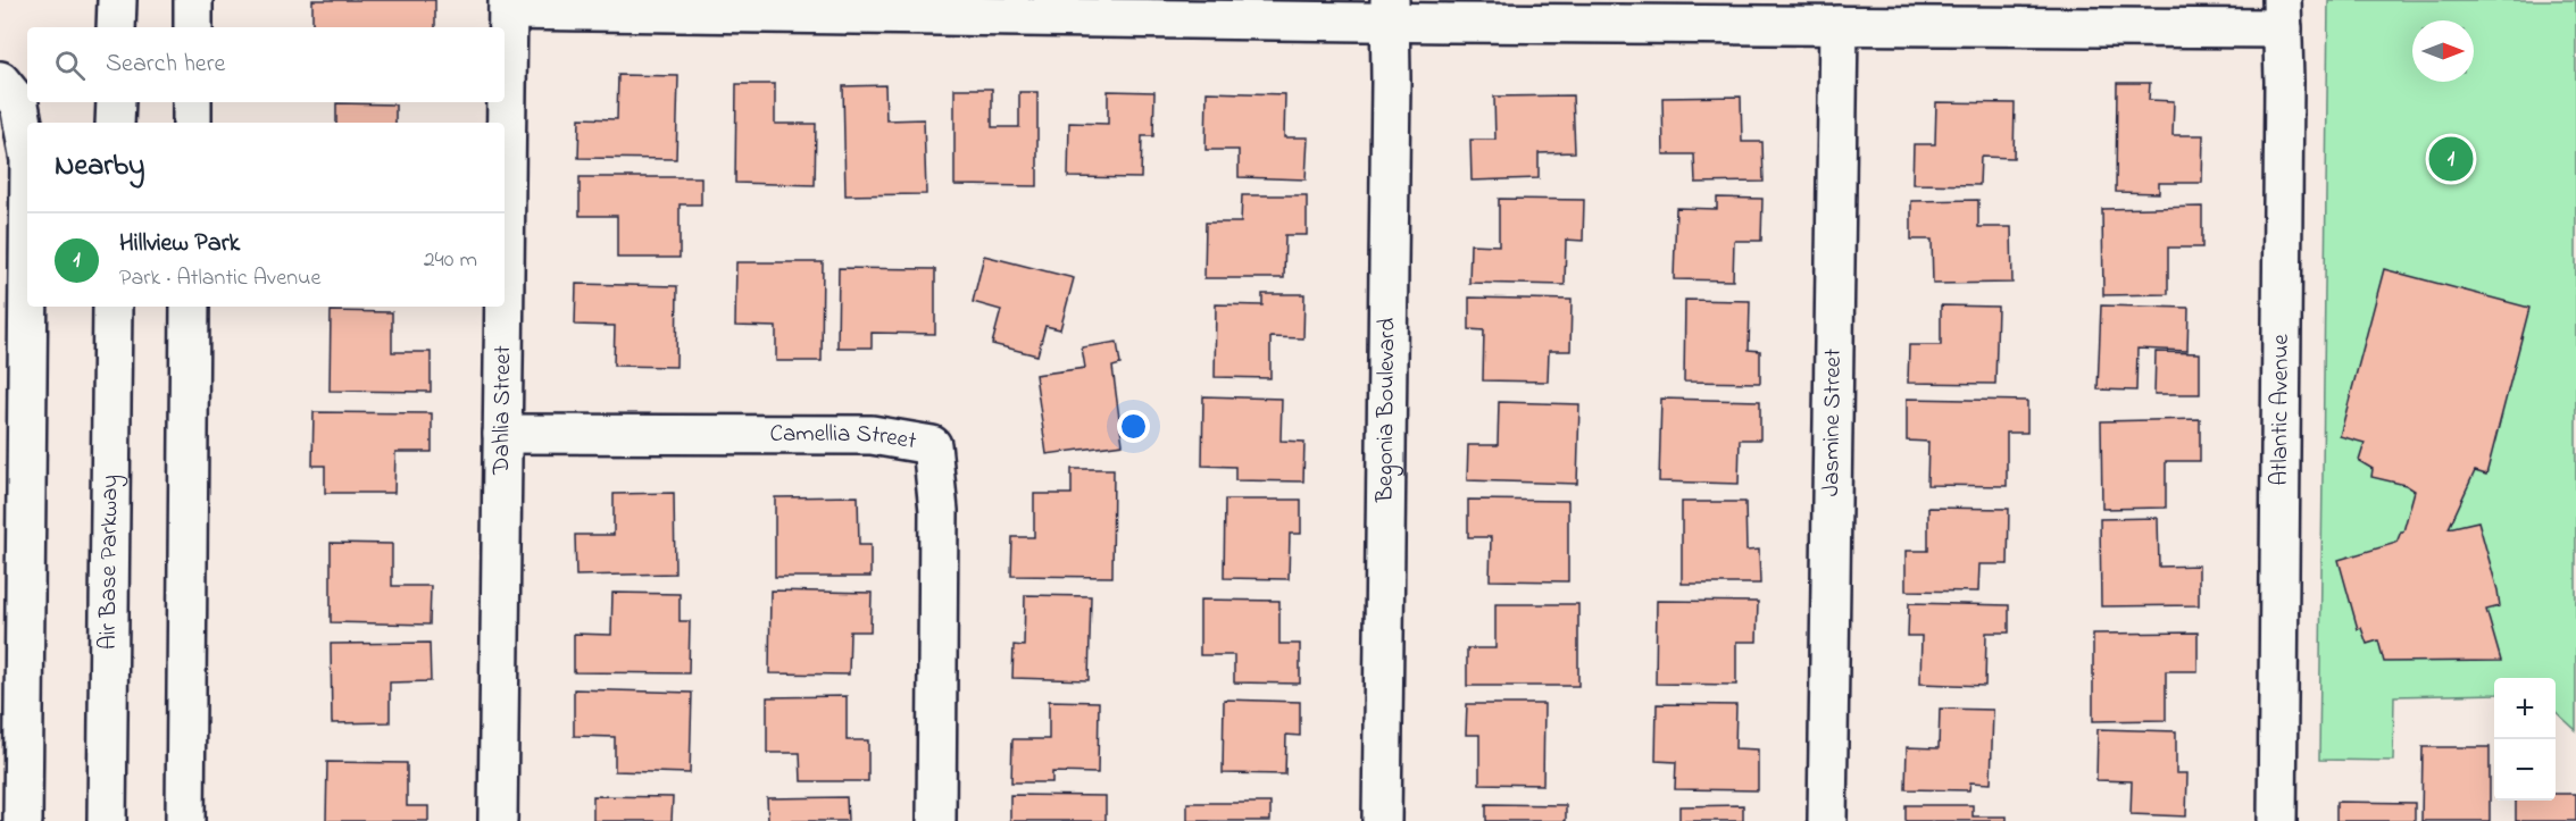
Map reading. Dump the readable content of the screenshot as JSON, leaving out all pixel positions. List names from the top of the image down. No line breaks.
{"streets":{"street":["Dahlia Street","Begonia Boulevard","Atlantic Avenue","Jasmine Street","Camellia Street","Air Base Parkway"]},"crossings":[["Dahlia Street","Camellia Street"]],"north":"right","page":{"search":"Search here","heading":"Nearby","pins":"1","list":[{"mark":"1","name":"Hillview Park","note":"Park · Atlantic Avenue","value":"240 m"}],"map_buttons":["+","−"]}}
